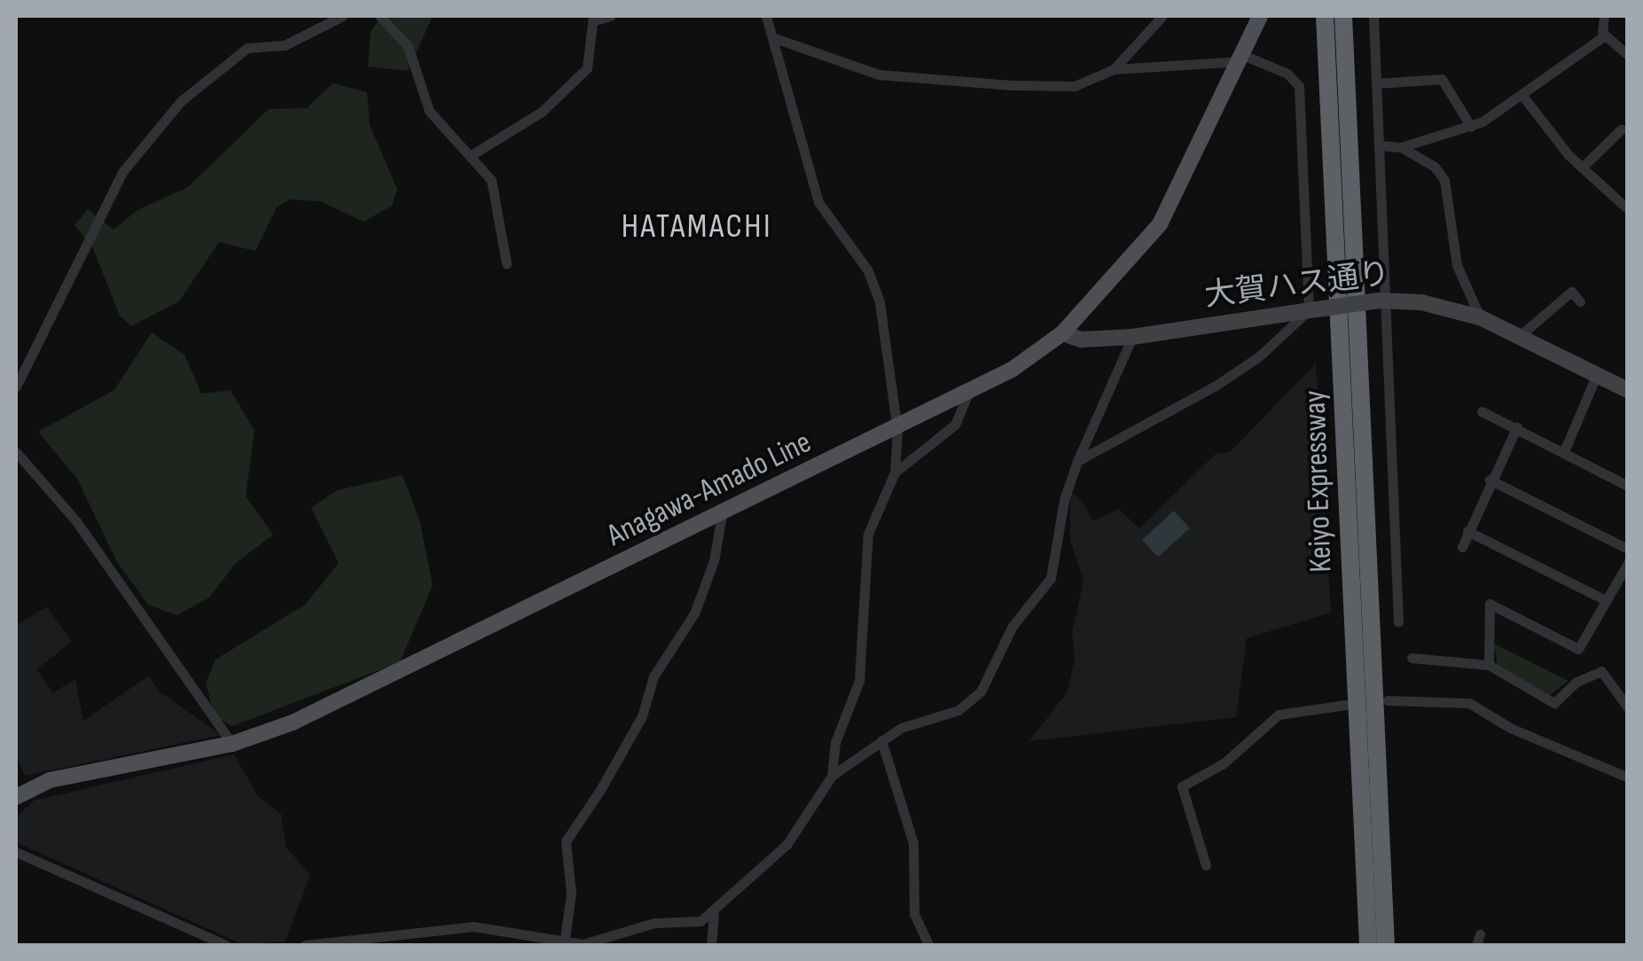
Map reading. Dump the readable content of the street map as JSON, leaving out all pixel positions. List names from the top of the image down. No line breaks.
{"streets":{"highway":["Keiyo Expressway"],"main road":["Anagawa-Amado Line"],"street":["大賀ハス通り"]},"crossings":[["大賀ハス通り","Anagawa-Amado Line"]],"districts":["HATAMACHI"]}
